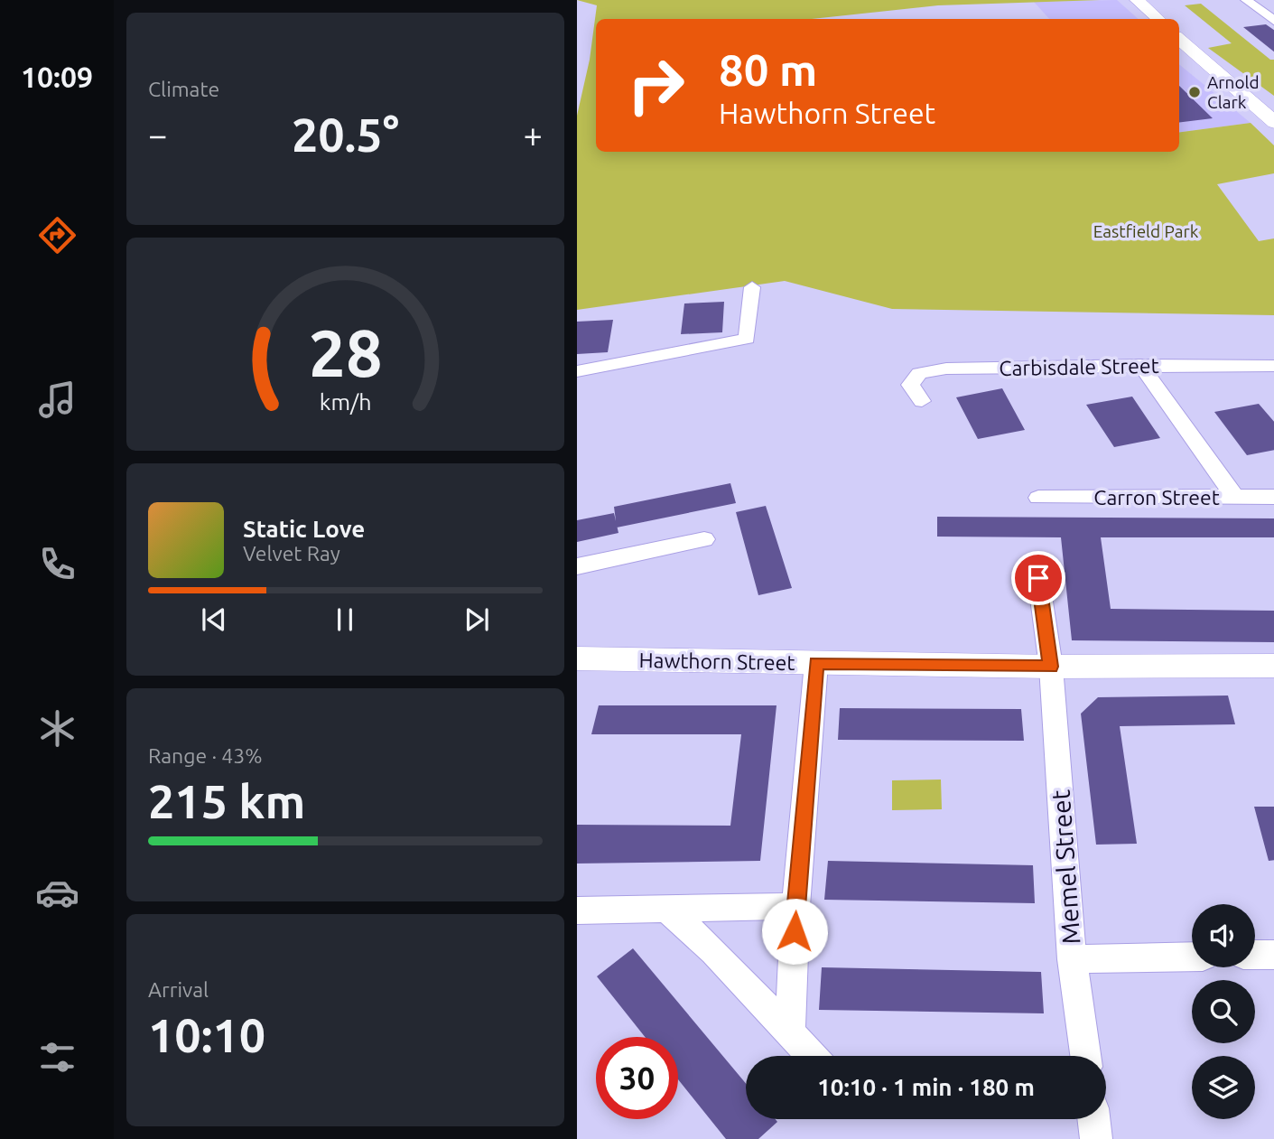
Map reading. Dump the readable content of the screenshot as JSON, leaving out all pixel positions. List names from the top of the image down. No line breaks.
{"streets":{"main road":["Hawthorn Street"],"street":["Carbisdale Street","Carron Street","Memel Street"]},"crossings":[["Hawthorn Street","Memel Street"]],"parks":["Eastfield Park"],"places":["Arnold Clark"],"page":{"tabs":"10:09","tile":["Climate",["Range · 43%","215 km"],["Arrival","10:10"]],"turn":["80 m","Hawthorn Street"],"heat":["−","20.5°","+"],"song":["Static Love","Velvet Ray"],"limit":"30","trip":"10:10 · 1 min · 180 m","gauge":["28","km/h"]}}
